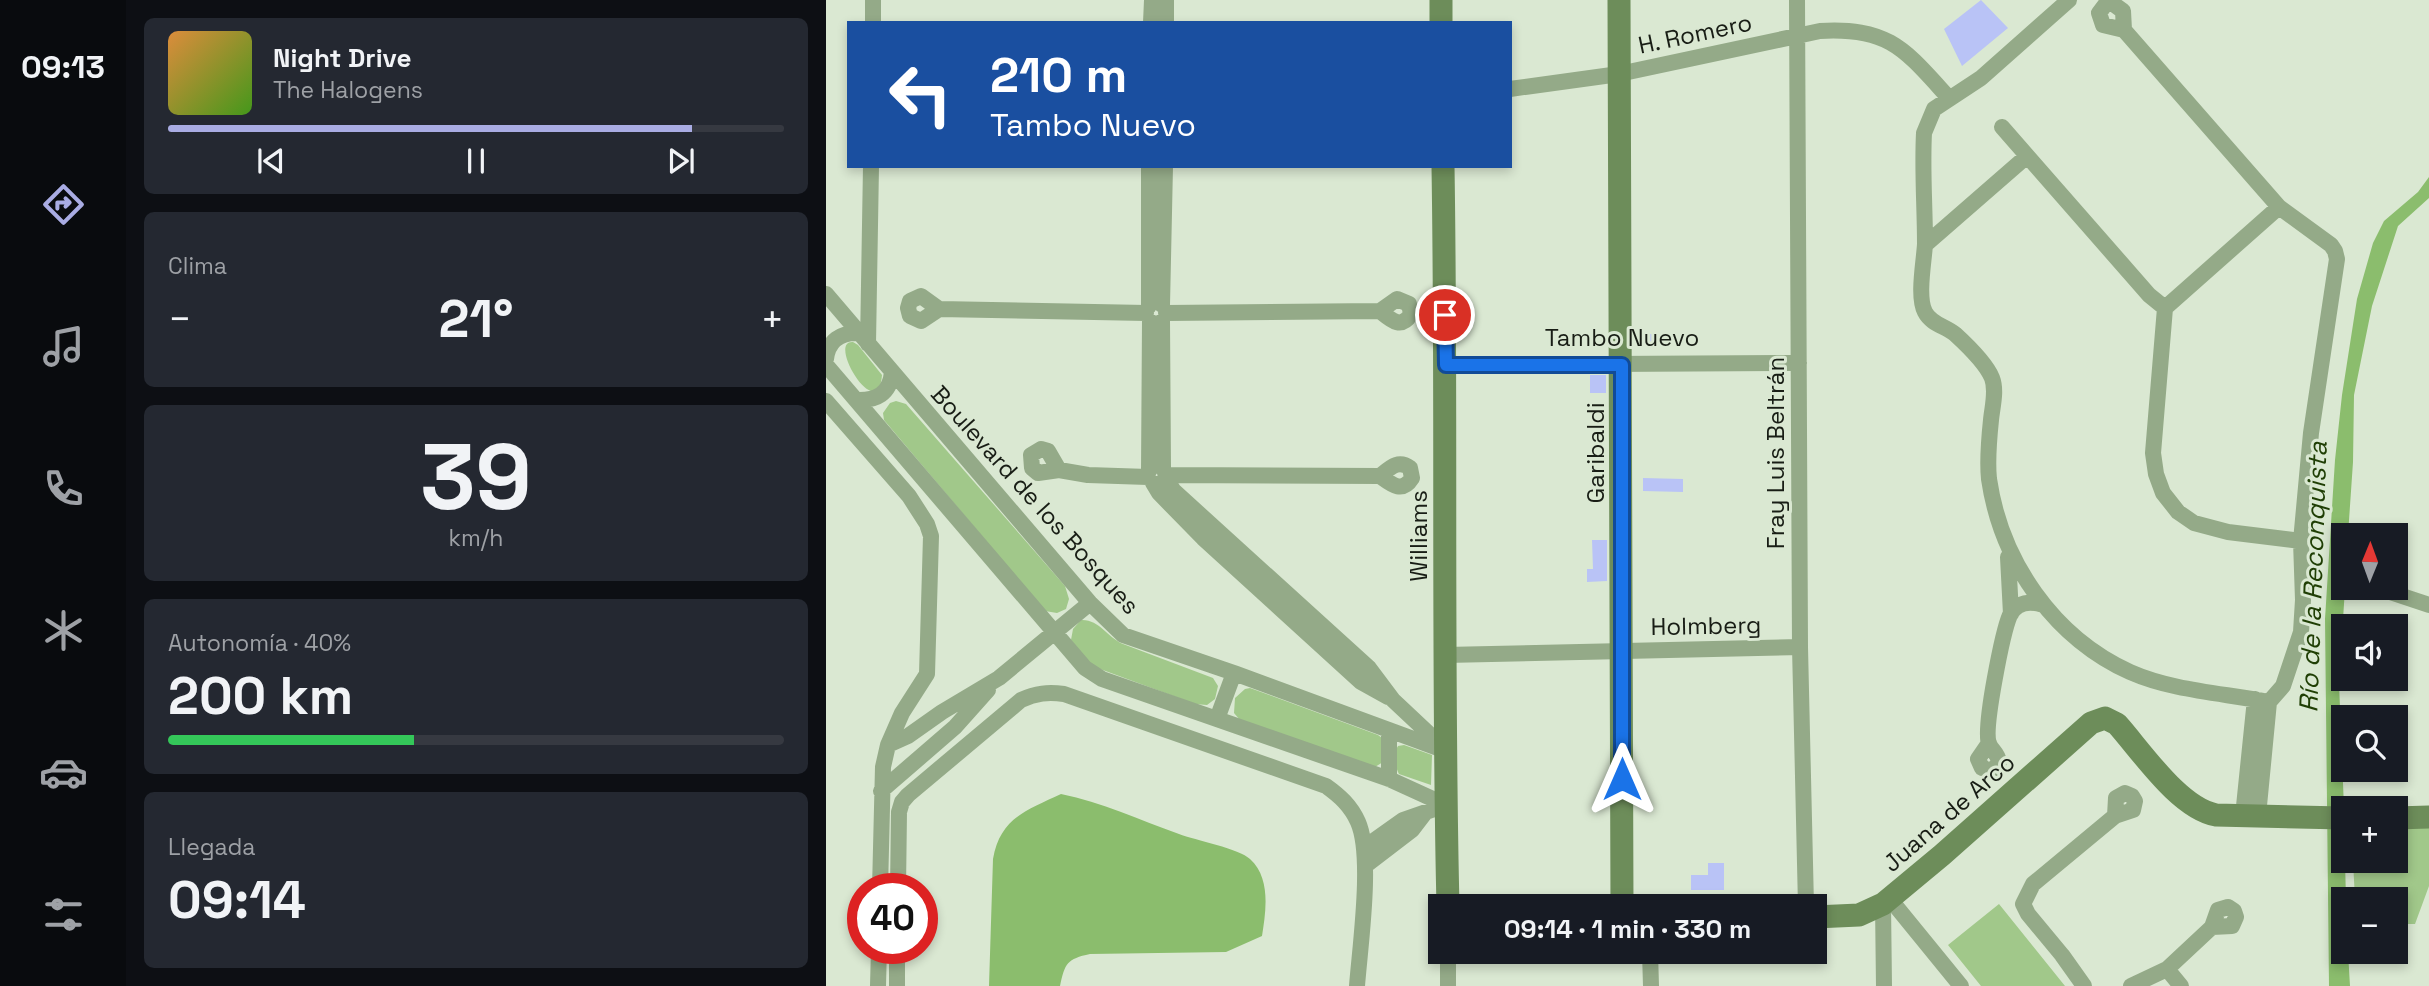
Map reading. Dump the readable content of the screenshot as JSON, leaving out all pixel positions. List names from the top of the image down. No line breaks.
{"streets":{"street":["H. Romero","Tambo Nuevo","Garibaldi","Fray Luis Beltrán","Boulevard de los Bosques","Williams","Holmberg","Juana de Arco"]},"crossings":[["H. Romero","Garibaldi"],["H. Romero","Fray Luis Beltrán"],["Tambo Nuevo","Garibaldi"],["Tambo Nuevo","Fray Luis Beltrán"],["Tambo Nuevo","Williams"],["Garibaldi","Holmberg"],["Fray Luis Beltrán","Holmberg"],["Boulevard de los Bosques","Williams"],["Williams","Holmberg"]],"water":["Río de la Reconquista"],"north":"top","page":{"tabs":"09:13","turn":["210 m","Tambo Nuevo"],"song":["Night Drive","The Halogens"],"tile":["Clima",["39","km/h"],["Autonomía · 40%","200 km"],["Llegada","09:14"]],"heat":["−","21°","+"],"map_buttons":["+","−"],"limit":"40","trip":"09:14 · 1 min · 330 m"}}
